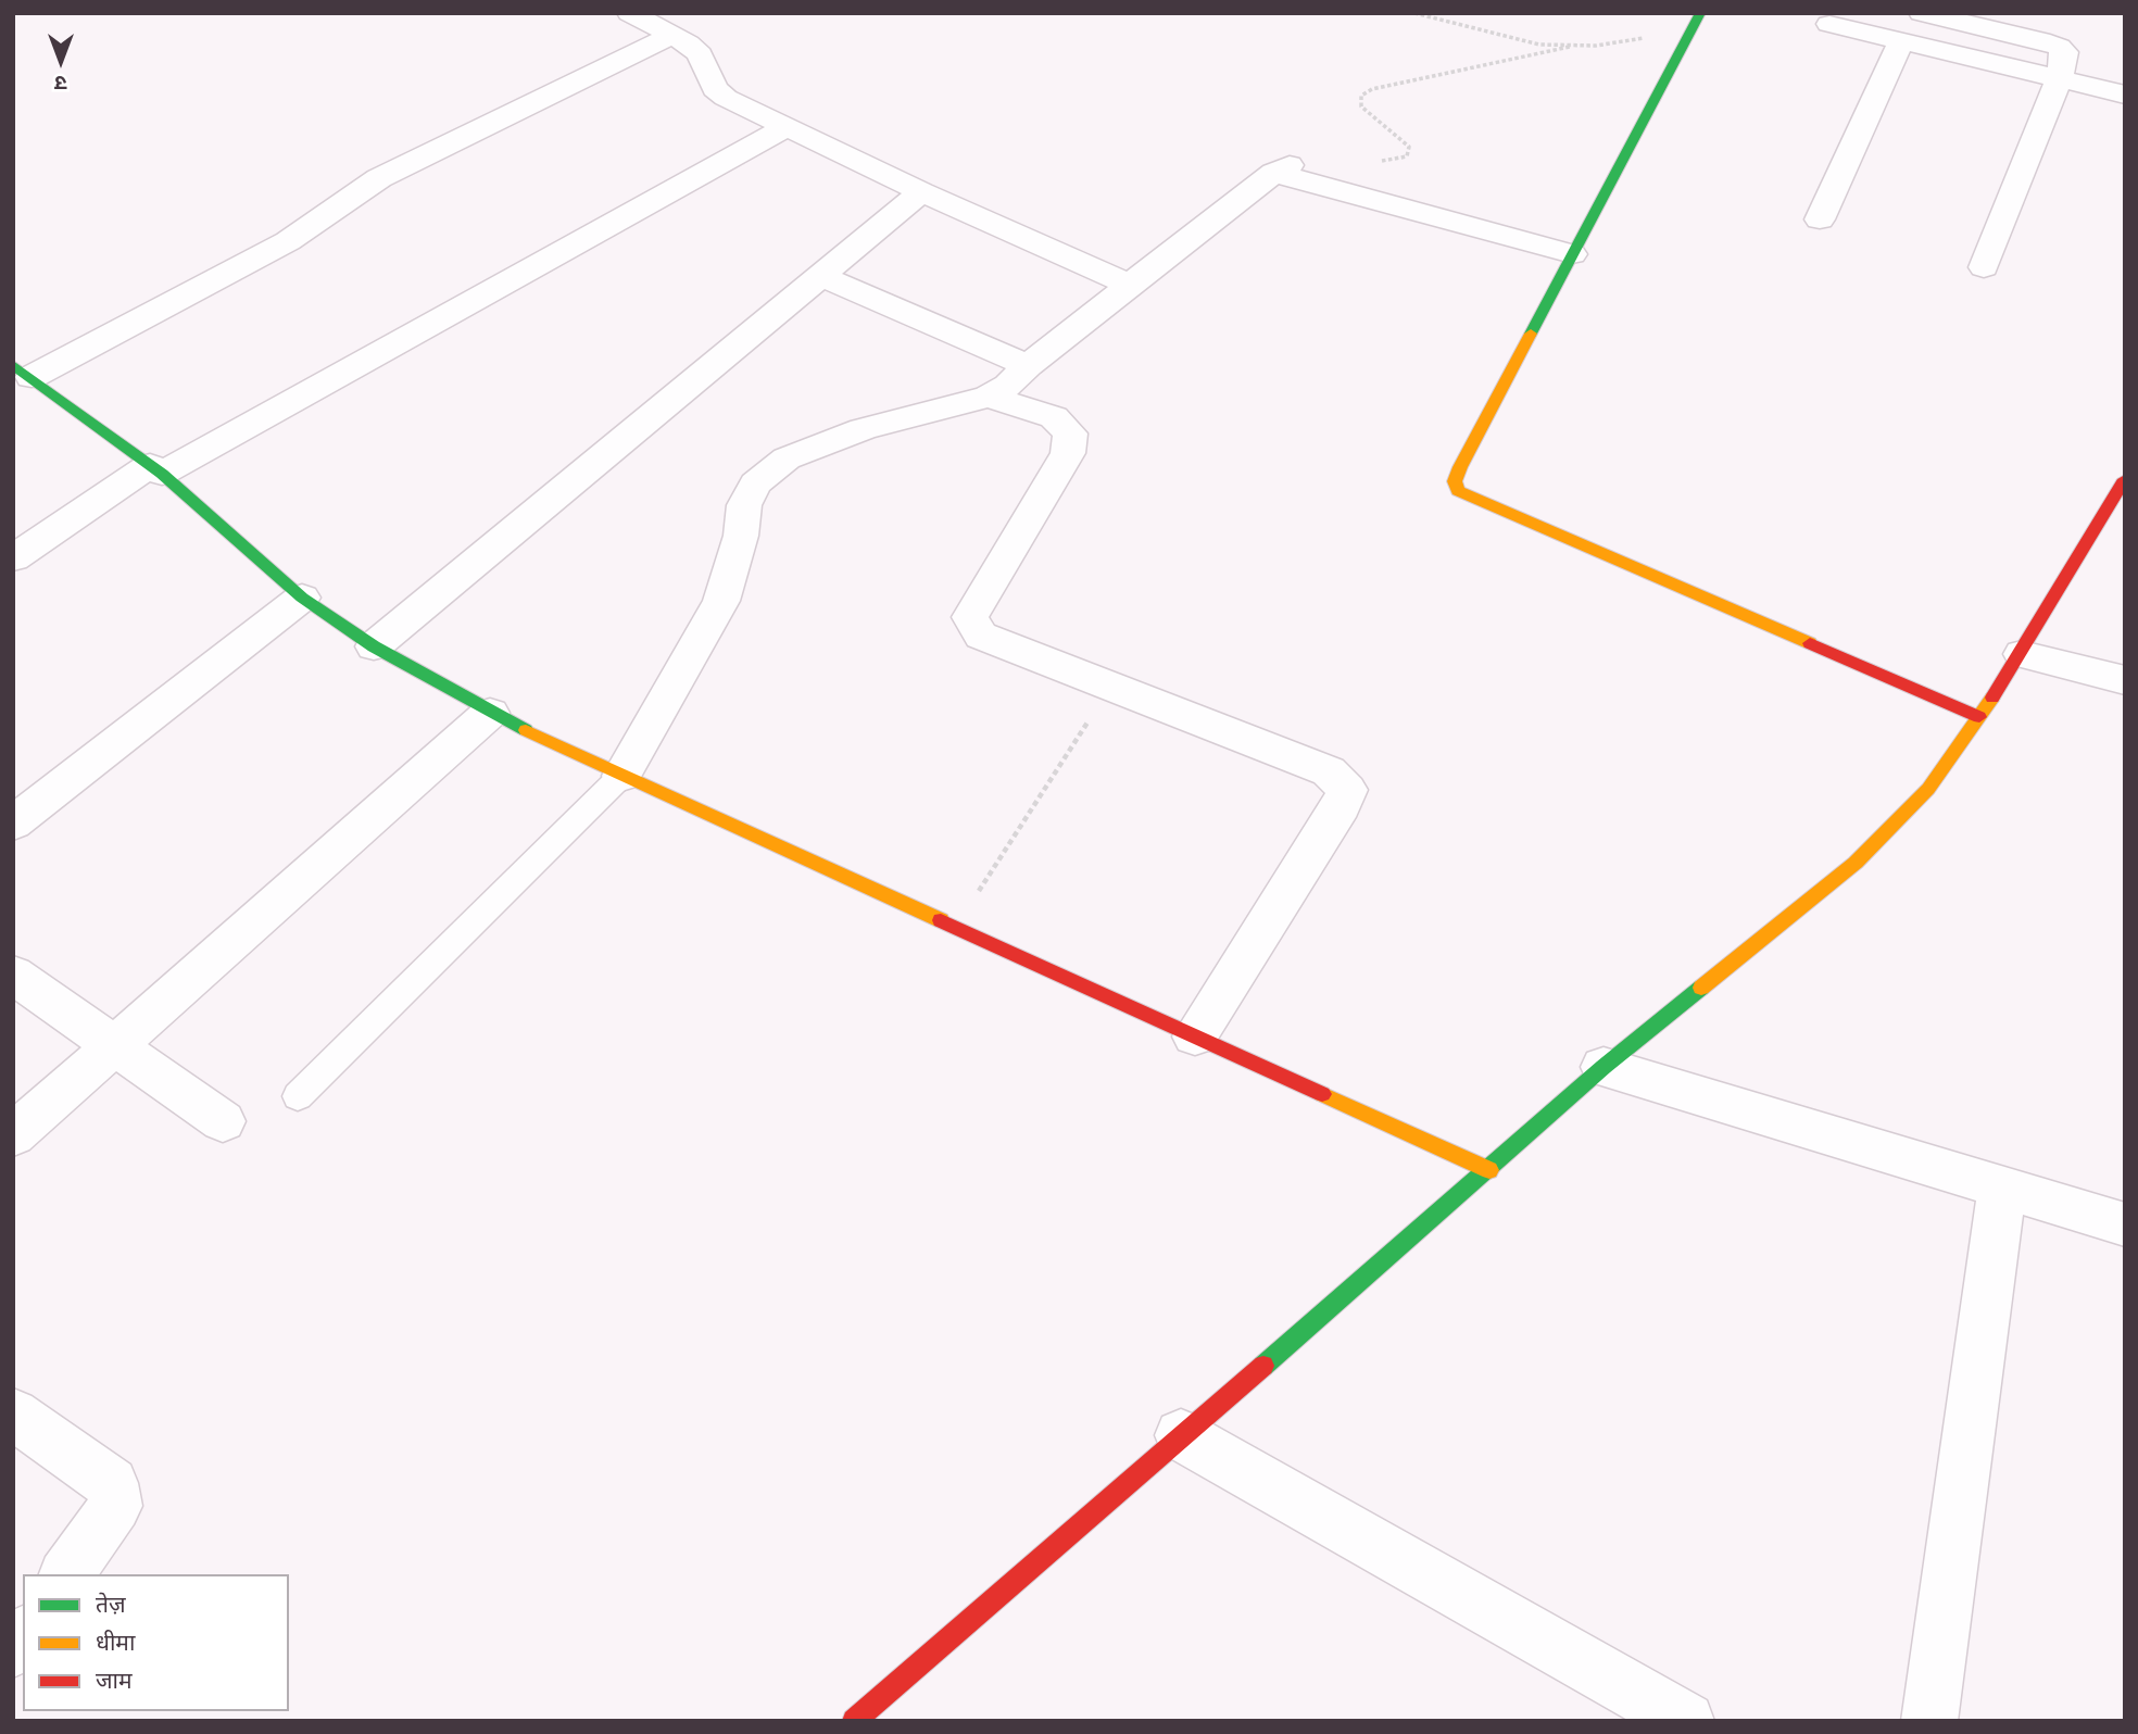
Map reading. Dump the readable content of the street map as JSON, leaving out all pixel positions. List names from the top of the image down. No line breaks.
{"legend":["तेज़","धीमा","जाम"],"north":"bottom"}
